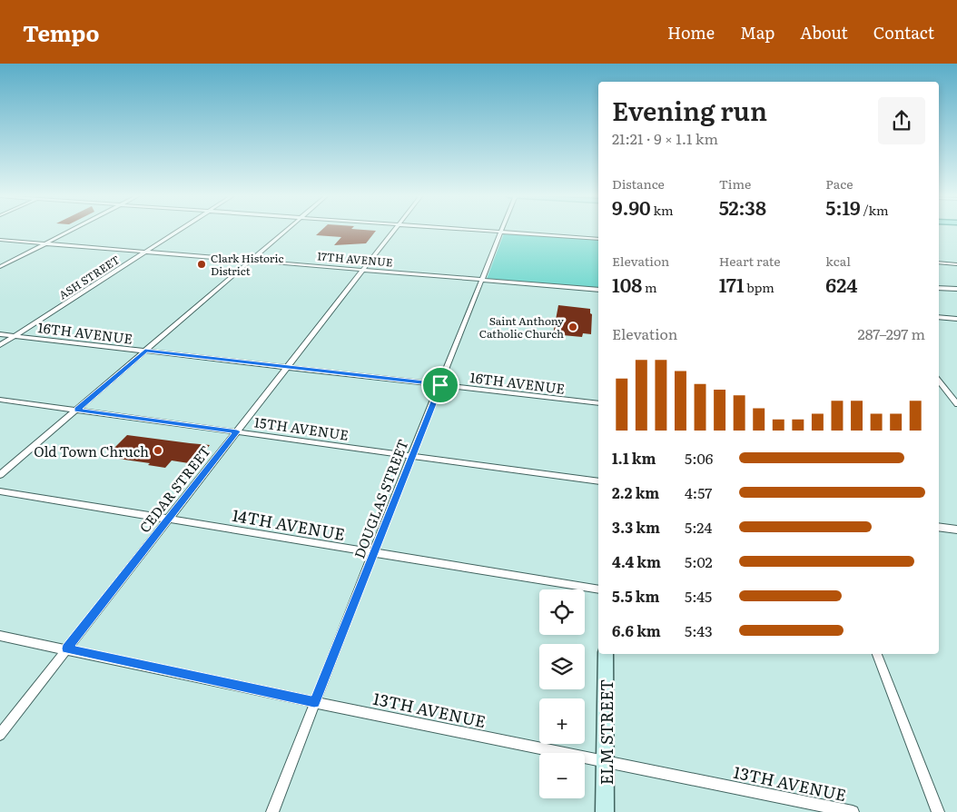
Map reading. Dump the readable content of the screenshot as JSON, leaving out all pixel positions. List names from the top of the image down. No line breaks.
{"streets":{"street":["17TH AVENUE","ASH STREET","16TH AVENUE","15TH AVENUE","CEDAR STREET","DOUGLAS STREET","14TH AVENUE","13TH AVENUE","ELM STREET"]},"crossings":[["17TH AVENUE","ASH STREET"],["17TH AVENUE","CEDAR STREET"],["17TH AVENUE","DOUGLAS STREET"],["ASH STREET","16TH AVENUE"],["16TH AVENUE","CEDAR STREET"],["16TH AVENUE","DOUGLAS STREET"],["15TH AVENUE","CEDAR STREET"],["15TH AVENUE","DOUGLAS STREET"],["CEDAR STREET","14TH AVENUE"],["CEDAR STREET","13TH AVENUE"],["DOUGLAS STREET","14TH AVENUE"],["DOUGLAS STREET","13TH AVENUE"],["13TH AVENUE","ELM STREET"]],"places":["Clark Historic District","Saint Anthony Catholic Church","Old Town Chruch"],"page":{"header":"Tempo","nav":["Home","Map","About","Contact"],"heading":["Evening run","21:21 · 9 × 1.1 km"],"stats":[["Distance","9.90 km"],["Time","52:38"],["Pace","5:19 /km"],["Elevation","108 m"],["Heart rate","171 bpm"],["kcal","624"]],"chart":["Elevation","287–297 m"],"list":[{"name":"1.1 km","note":"5:06"},{"name":"2.2 km","note":"4:57"},{"name":"3.3 km","note":"5:24"},{"name":"4.4 km","note":"5:02"},{"name":"5.5 km","note":"5:45"},{"name":"6.6 km","note":"5:43"}],"map_buttons":["+","−"]}}
